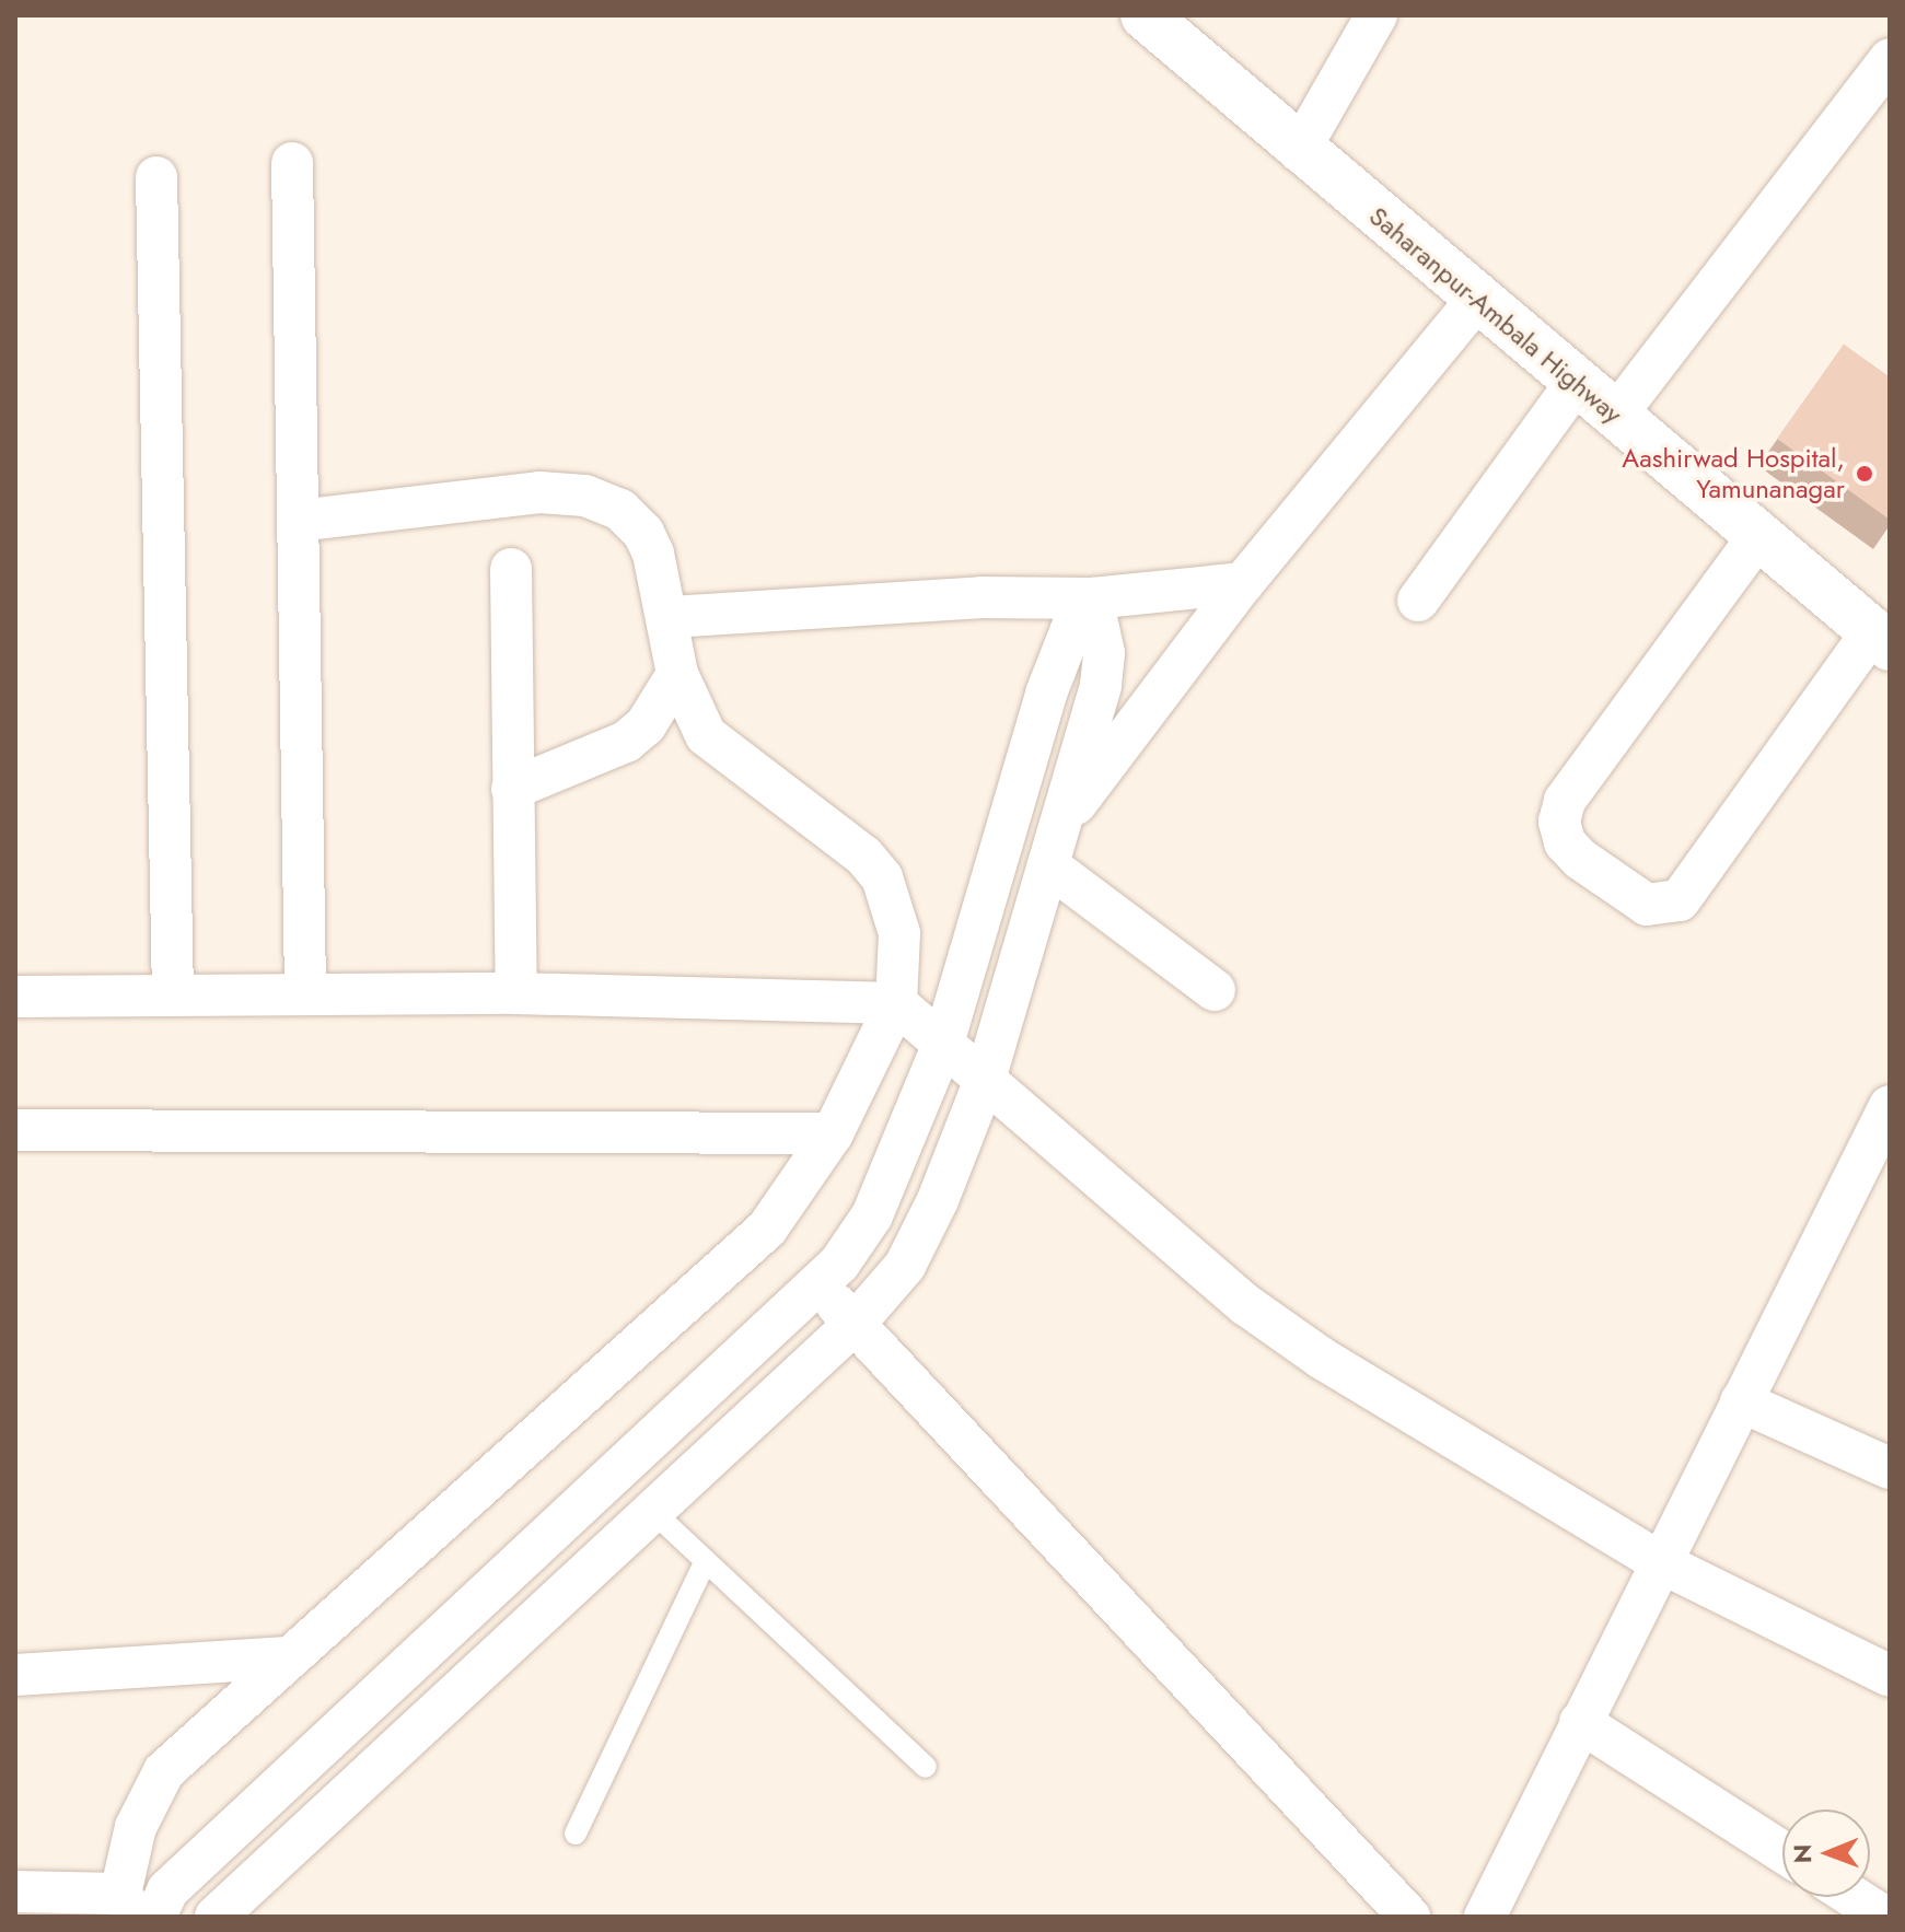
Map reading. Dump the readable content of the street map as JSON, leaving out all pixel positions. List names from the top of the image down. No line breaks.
{"streets":{"main road":["Saharanpur-Ambala Highway"]},"places":["Aashirwad Hospital, Yamunanagar"],"north":"left"}
